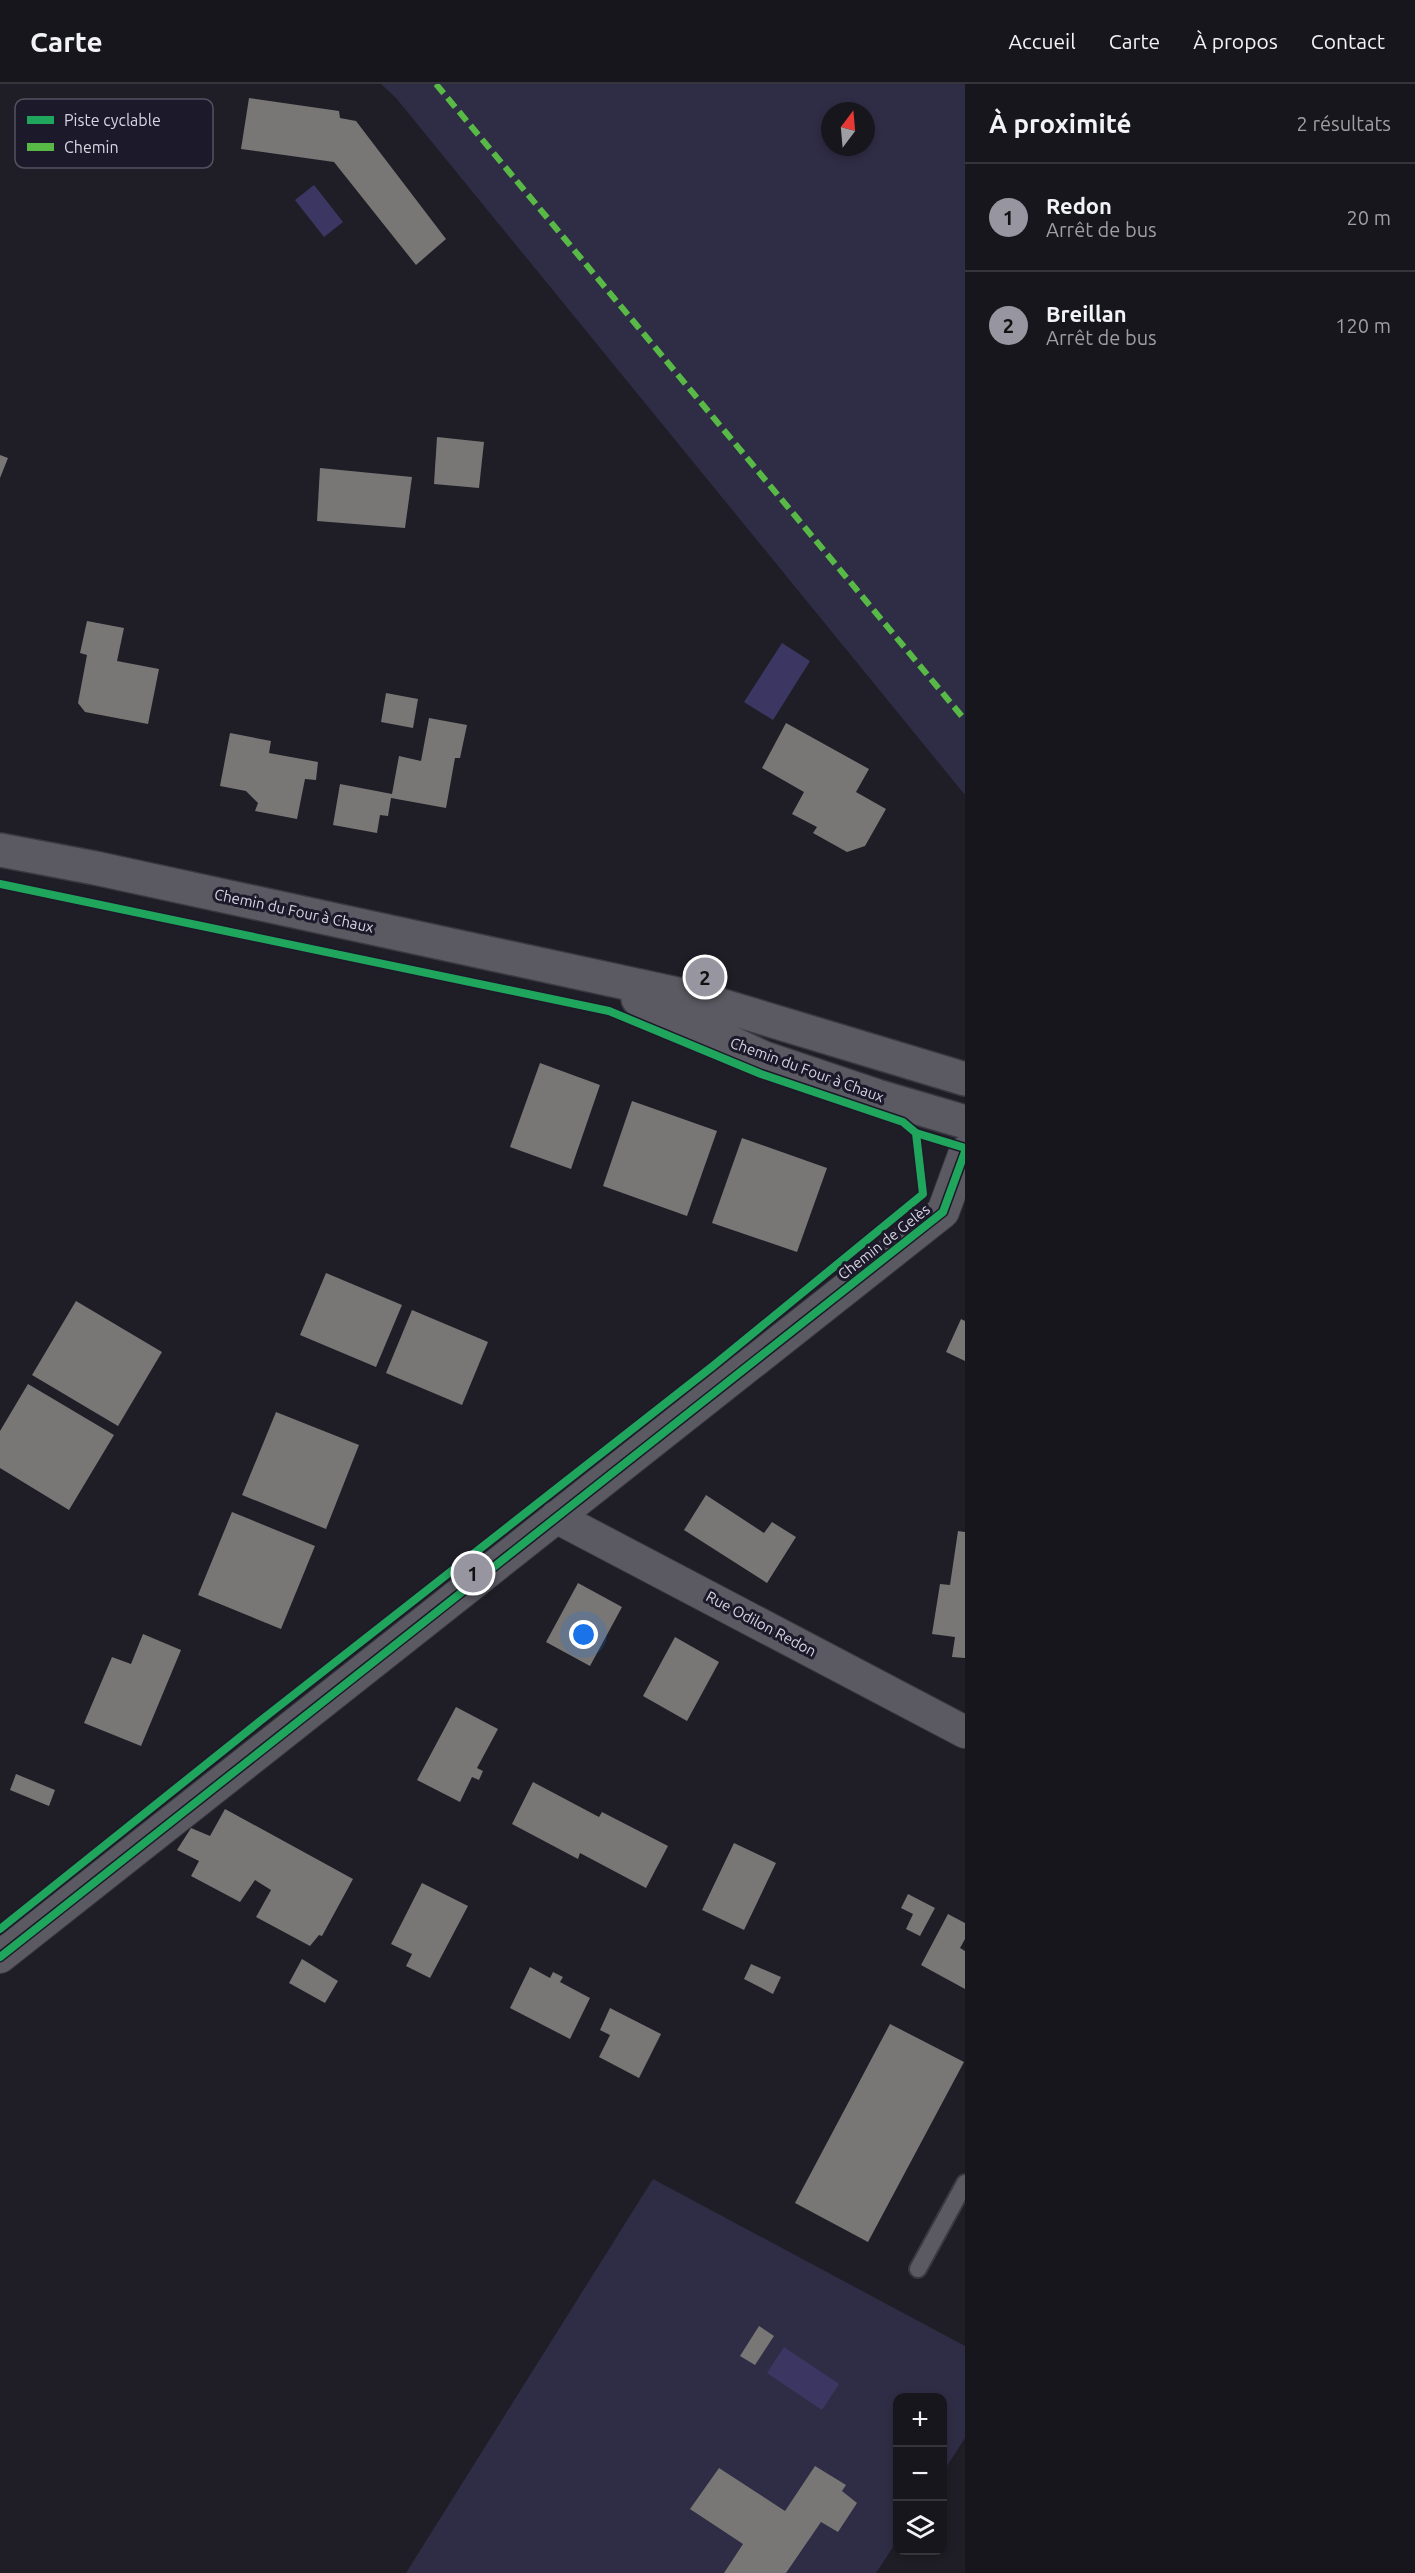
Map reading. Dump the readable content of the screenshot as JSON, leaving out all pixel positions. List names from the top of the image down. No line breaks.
{"streets":{"street":["Chemin du Four à Chaux","Chemin de Gelès","Rue Odilon Redon"]},"crossings":[["Chemin de Gelès","Rue Odilon Redon"]],"legend":["Piste cyclable","Chemin"],"north":"top","page":{"header":"Carte","nav":["Accueil","Carte","À propos","Contact"],"heading":["À proximité","2 résultats"],"list":[{"mark":"1","name":"Redon","note":"Arrêt de bus","value":"20 m"},{"mark":"2","name":"Breillan","note":"Arrêt de bus","value":"120 m"}],"pins":["2","1"],"map_buttons":["+","−"]}}
